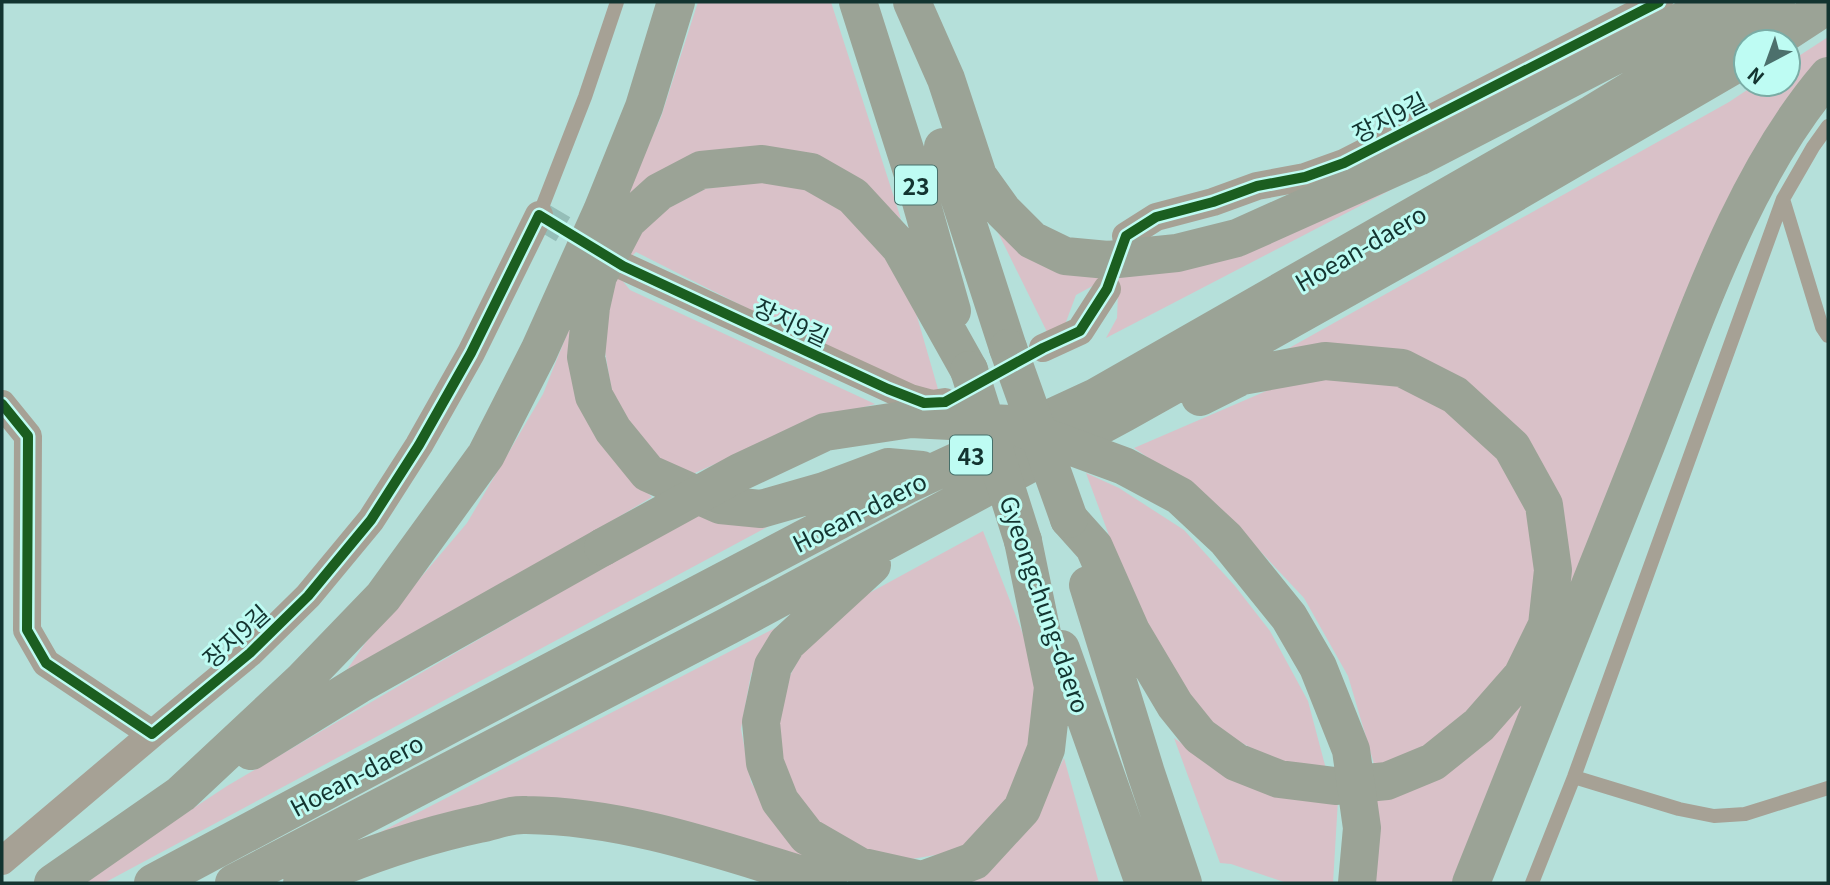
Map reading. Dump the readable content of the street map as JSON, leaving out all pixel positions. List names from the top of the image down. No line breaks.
{"streets":{"main road":["23","Hoean-daero","43","Gyeongchung-daero"],"street":["장지9길"]},"north":"bottom left"}
